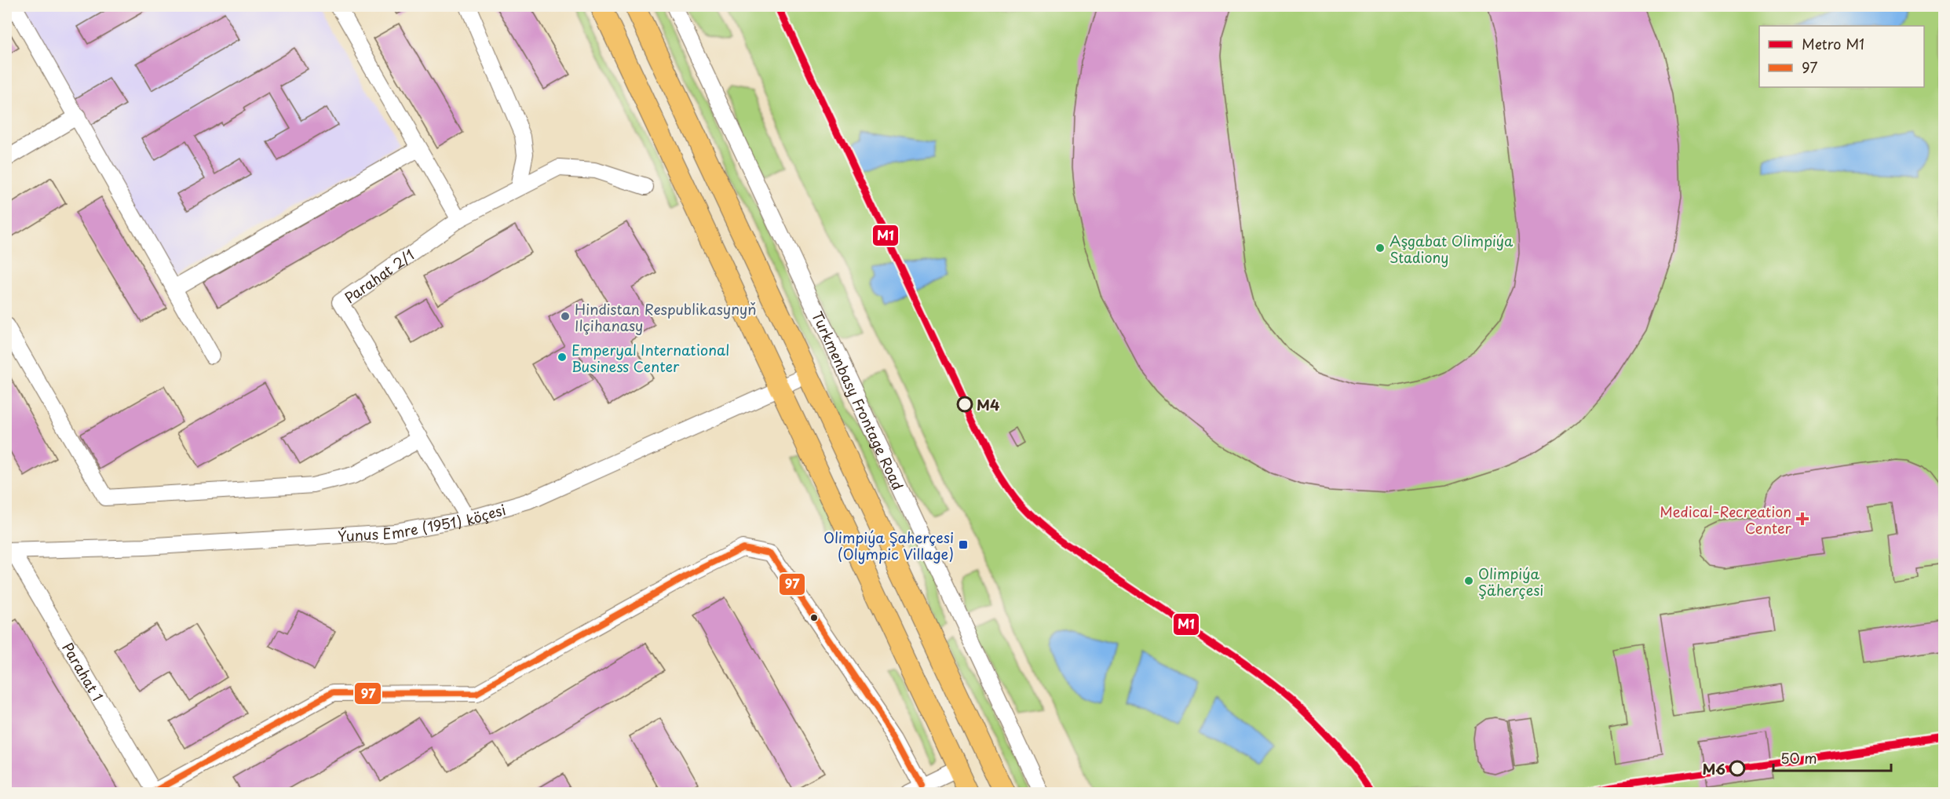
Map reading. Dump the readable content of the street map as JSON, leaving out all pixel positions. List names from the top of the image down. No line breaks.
{"streets":{"street":["Parahat 2/1","Turkmenbasy Frontage Road","Ýunus Emre (1951) köçesi","Parahat 1"]},"crossings":[["Parahat 2/1","Ýunus Emre (1951) köçesi"],["Ýunus Emre (1951) köçesi","Parahat 1"]],"places":{"other":["Aşgabat Olimpiýa Stadiony","Hindistan Respublikasynyň Ilçihanasy","Emperyal International Business Center","M4","Olimpiýa Şäherçesi","M6"],"health":["Medical-Recreation Center"],"transit":["Olimpiýa Şaherçesi (Olympic Village)"]},"lines":["metro line M1","transit line 97"],"legend":["Metro M1","97"],"scale_bar":"50 m"}
